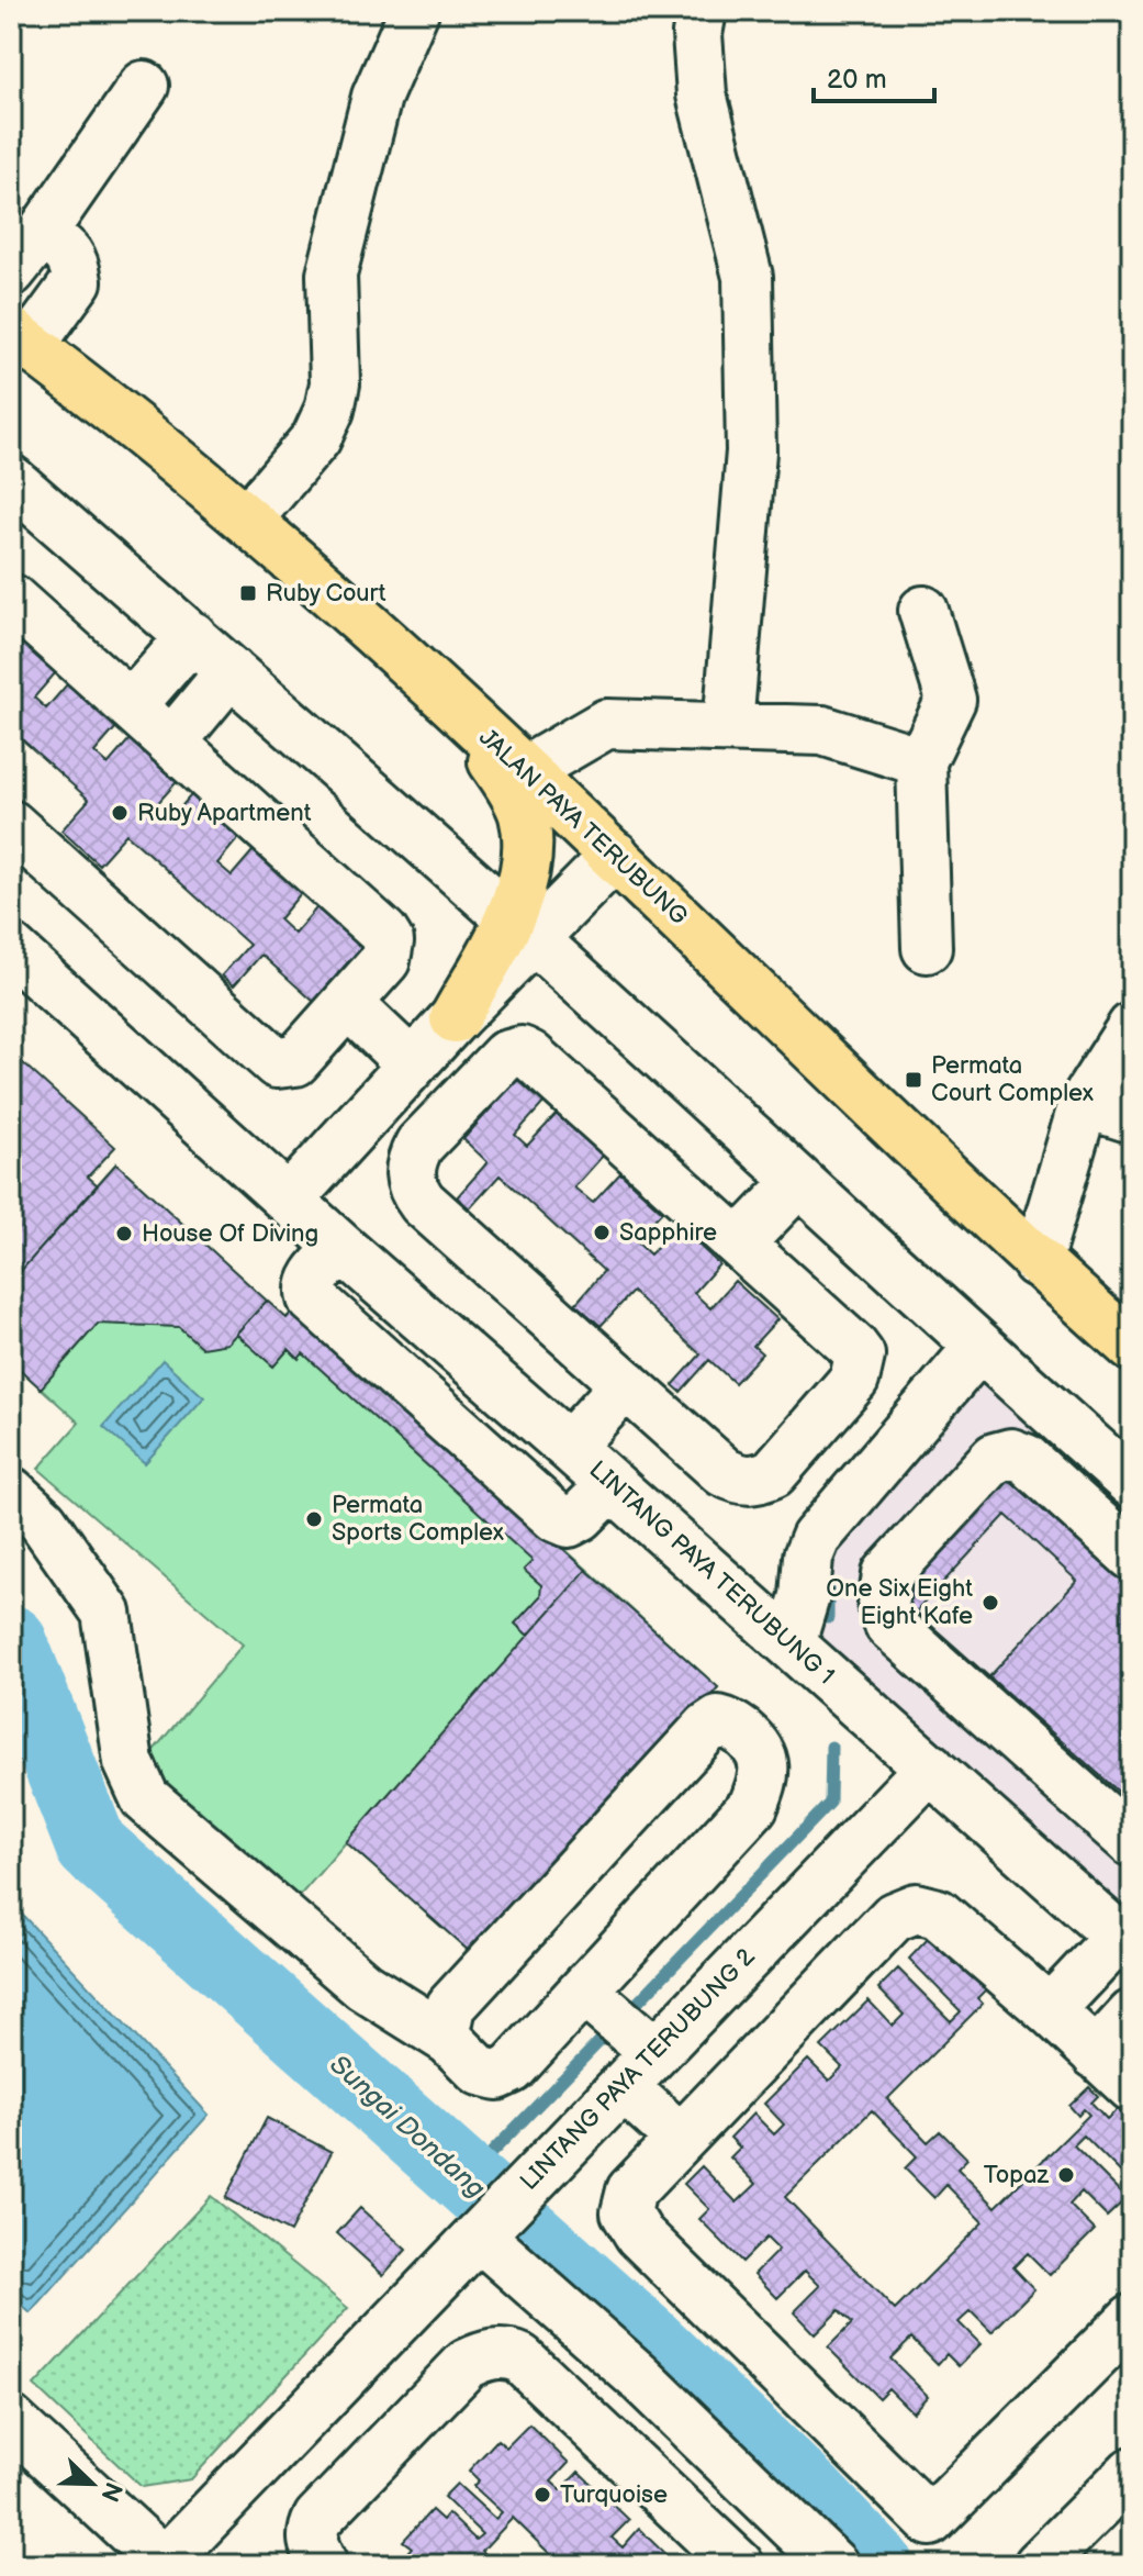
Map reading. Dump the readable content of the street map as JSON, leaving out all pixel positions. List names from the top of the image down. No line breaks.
{"streets":{"main road":["JALAN PAYA TERUBUNG"],"street":["LINTANG PAYA TERUBUNG 1","LINTANG PAYA TERUBUNG 2"]},"crossings":[["LINTANG PAYA TERUBUNG 1","LINTANG PAYA TERUBUNG 2"]],"water":["Sungai Dondang"],"places":{"transit":["Ruby Court","Permata Court Complex"],"other":["Ruby Apartment","Sapphire","House Of Diving","Permata Sports Complex","One Six Eight Eight Kafe","Topaz","Turquoise"]},"scale_bar":"20 m","north":"bottom right"}
